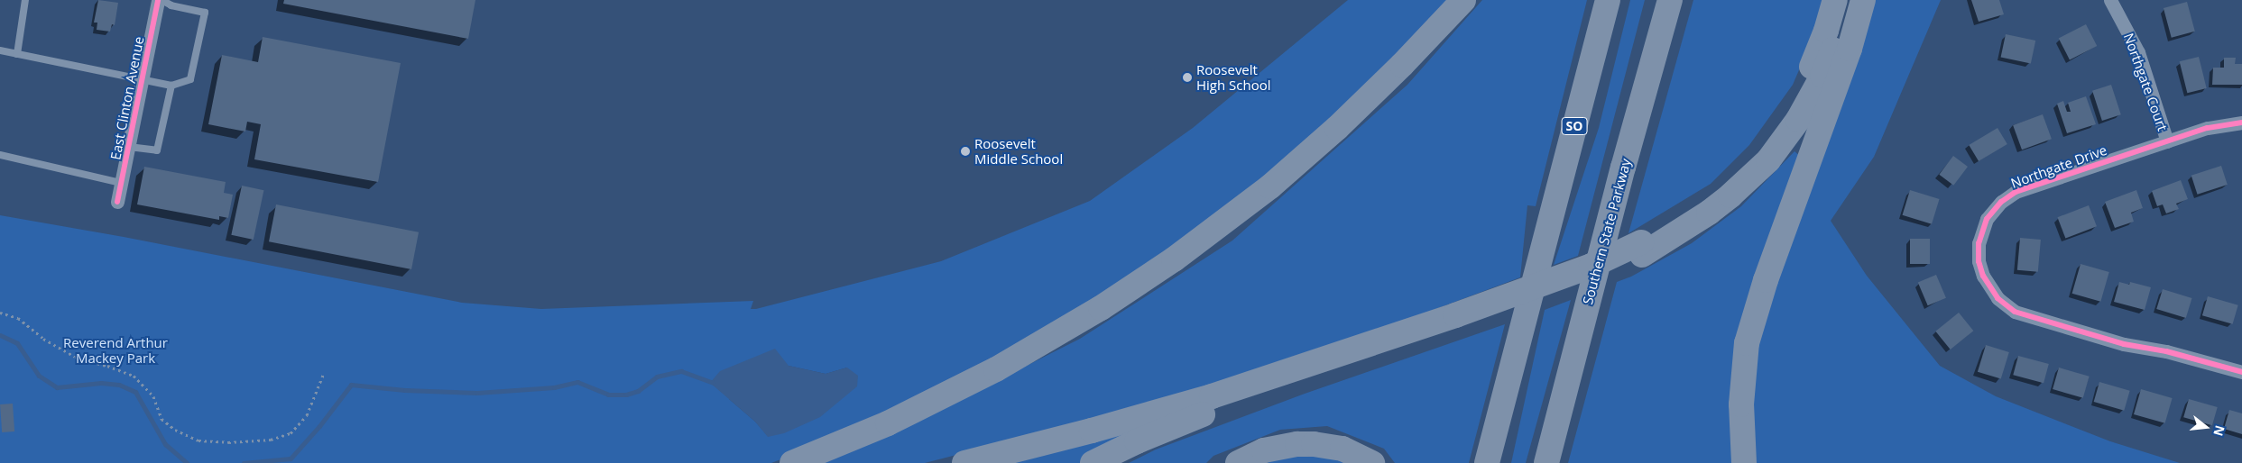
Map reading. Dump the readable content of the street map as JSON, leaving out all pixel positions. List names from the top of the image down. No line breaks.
{"streets":{"highway":["SO","Southern State Parkway"],"street":["Northgate Court","East Clinton Avenue","Northgate Drive"]},"crossings":[["Northgate Court","Northgate Drive"]],"parks":["Reverend Arthur Mackey Park"],"places":["Roosevelt High School","Roosevelt Middle School"],"north":"right"}
